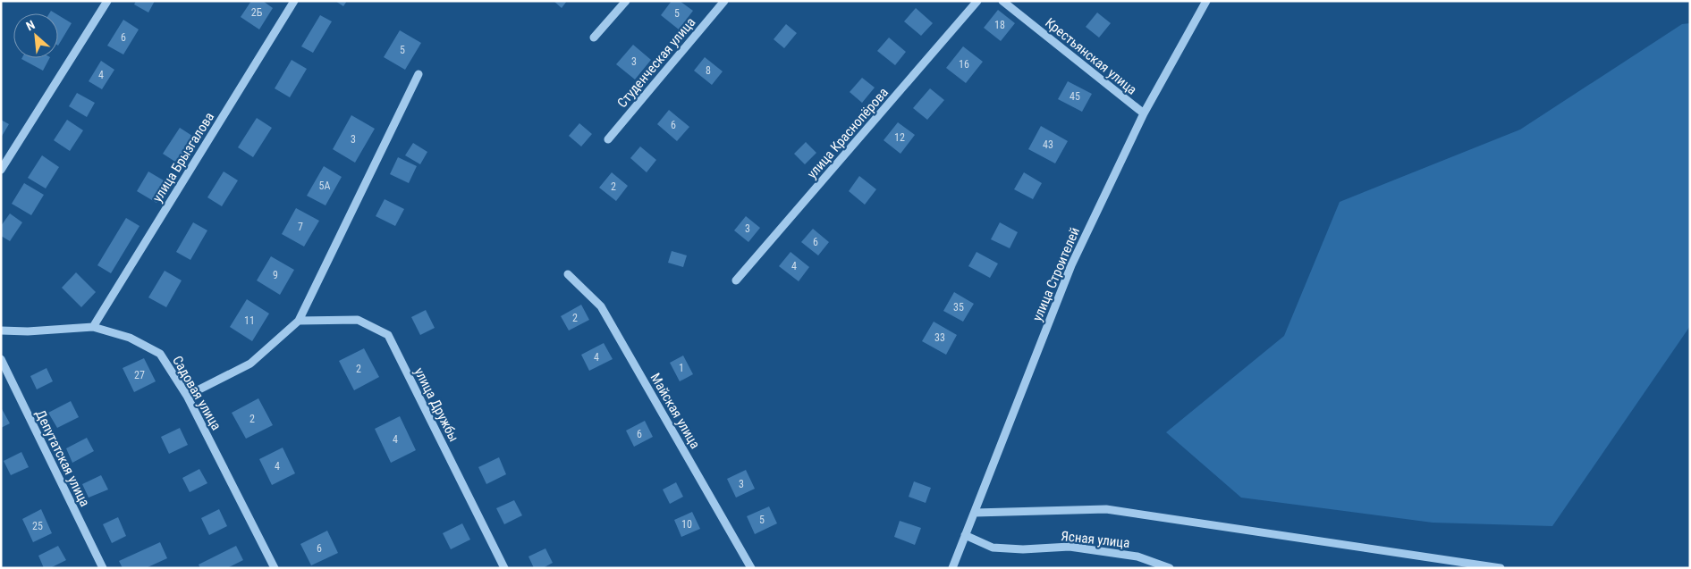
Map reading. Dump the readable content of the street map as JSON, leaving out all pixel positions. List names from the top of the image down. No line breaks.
{"streets":{"street":["Крестьянская улица","Студенческая улица","улица Краснопёрова","улица Брызгалова","улица Строителей","Садовая улица","улица Дружбы","Майская улица","Депутатская улица","Ясная улица"]},"crossings":[["Крестьянская улица","улица Строителей"],["улица Брызгалова","Садовая улица"],["улица Строителей","Ясная улица"]],"house_numbers":["2Б","5","18","6","5","3","16","8","4","45","6","12","3","43","5А","2","7","3","6","4","9","35","2","11","33","4","1","2","27","2","6","4","4","3","5","10","25","6"],"north":"top left"}
